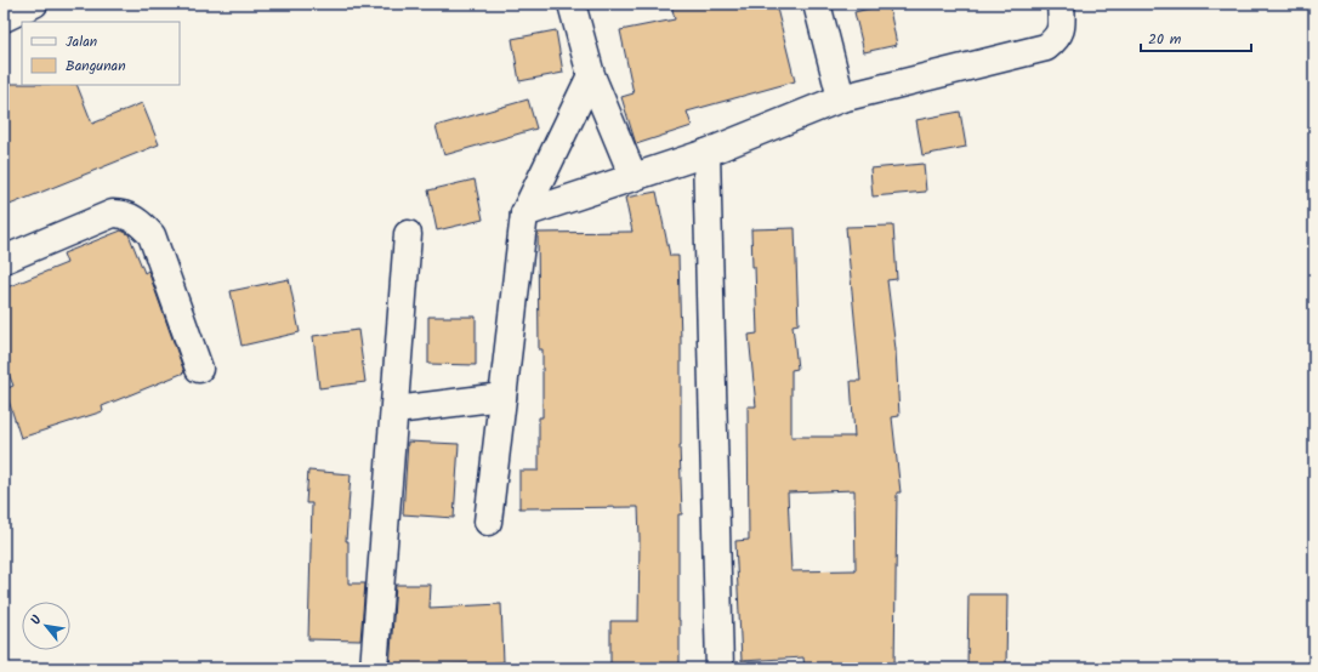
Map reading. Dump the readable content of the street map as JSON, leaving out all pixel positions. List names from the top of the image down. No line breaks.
{"legend":["Jalan","Bangunan"],"scale_bar":"20 m","north":"top left"}
